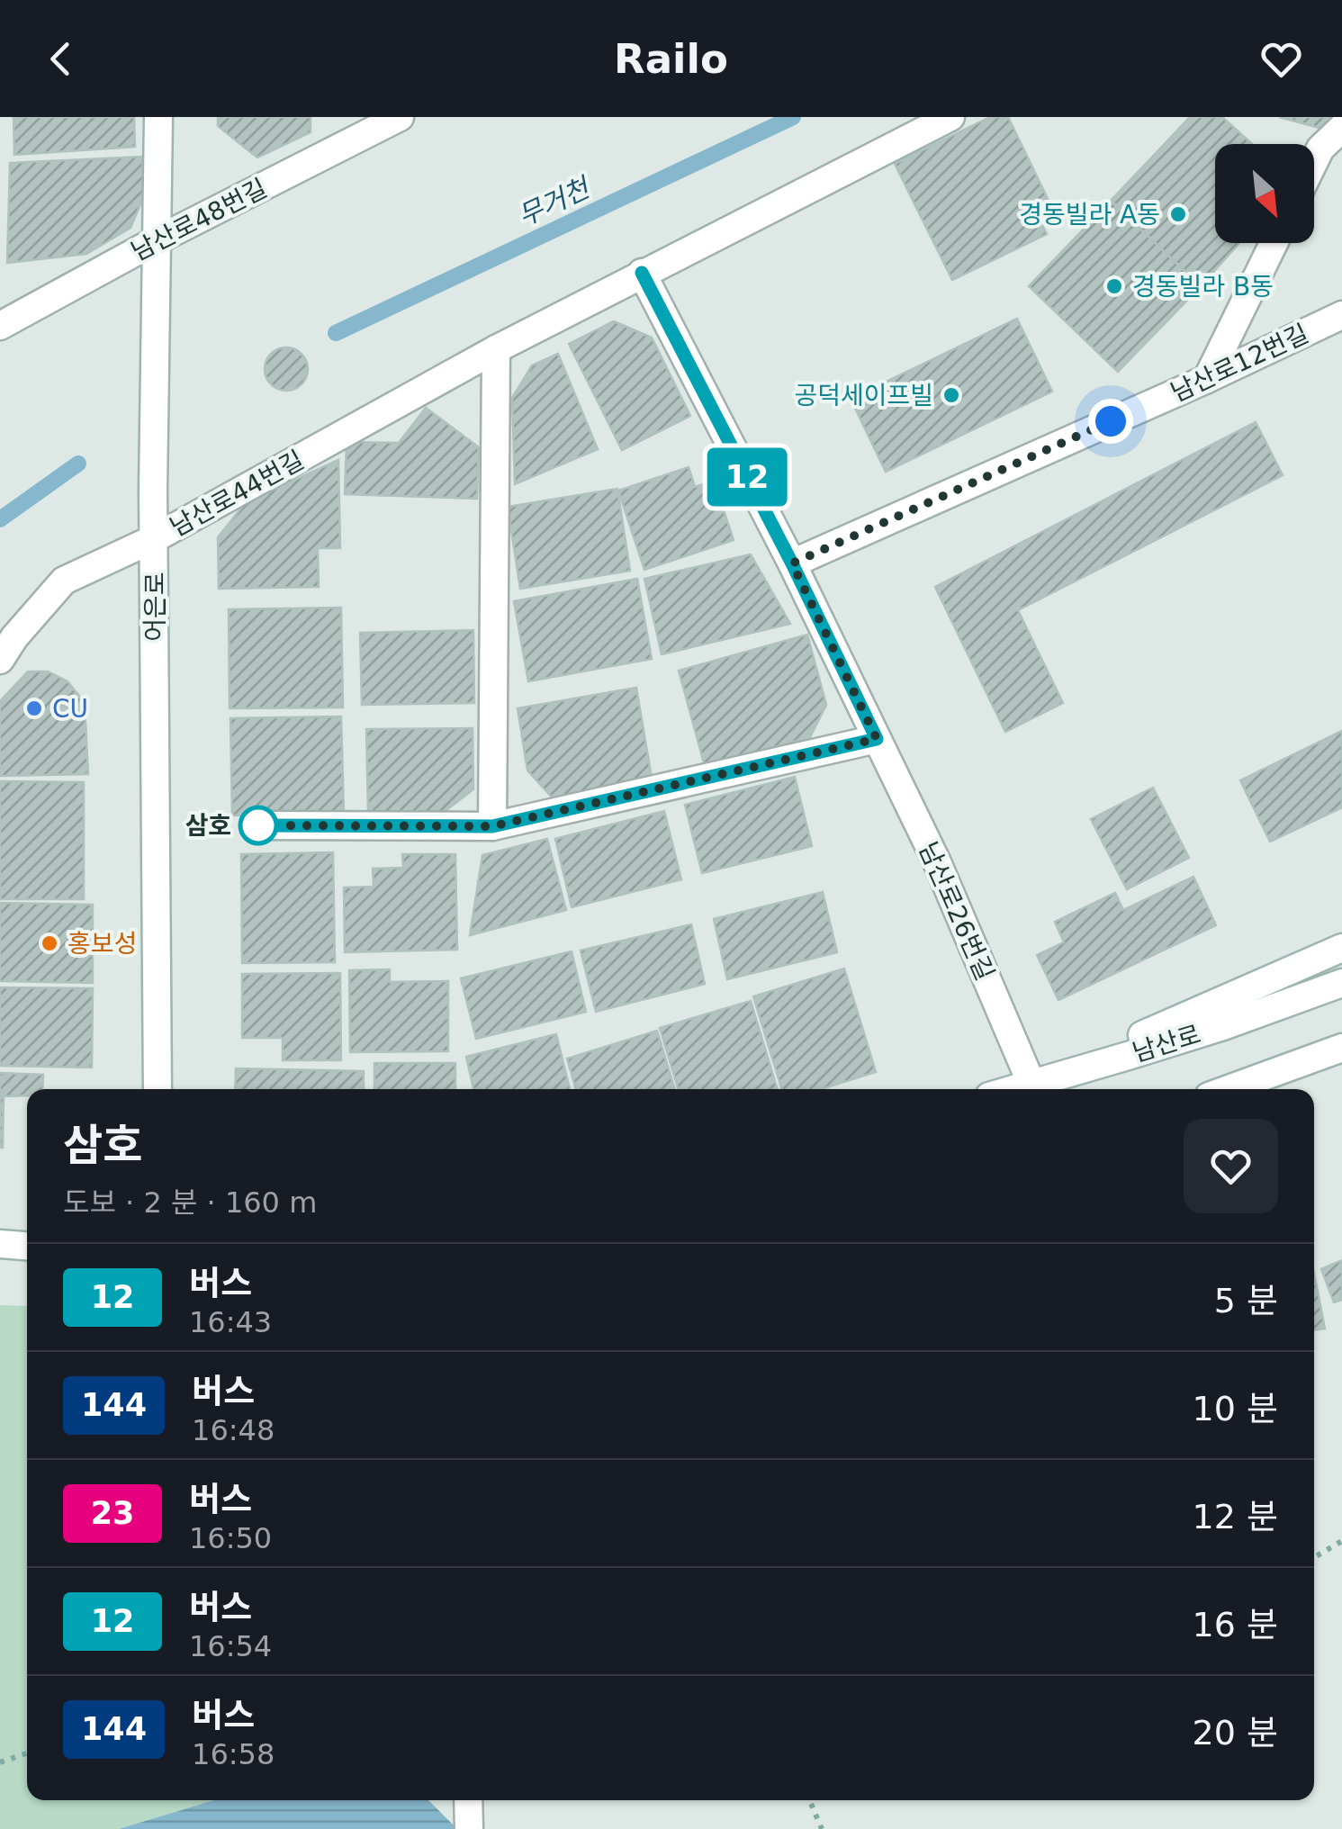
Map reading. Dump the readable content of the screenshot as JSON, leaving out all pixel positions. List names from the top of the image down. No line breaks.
{"streets":{"street":["남산로48번길","남산로12번길","남산로44번길","어은로","남산로26번길","남산로"]},"crossings":[["남산로48번길","어은로"],["남산로12번길","남산로26번길"],["남산로44번길","어은로"],["남산로44번길","남산로26번길"],["남산로26번길","남산로"]],"water":["무거천"],"places":["경동빌라 A동","경동빌라 B동","공덕세이프빌","CU","삼호","홍보성"],"lines":["bus line 12"],"north":"bottom right","page":{"header":"Railo","on_map":"12","heading":["삼호","도보 · 2 분 · 160 m"],"list":[{"mark":"12","name":"버스","note":"16:43","value":"5 분"},{"mark":"144","name":"버스","note":"16:48","value":"10 분"},{"mark":"23","name":"버스","note":"16:50","value":"12 분"},{"mark":"12","name":"버스","note":"16:54","value":"16 분"},{"mark":"144","name":"버스","note":"16:58","value":"20 분"}]}}
